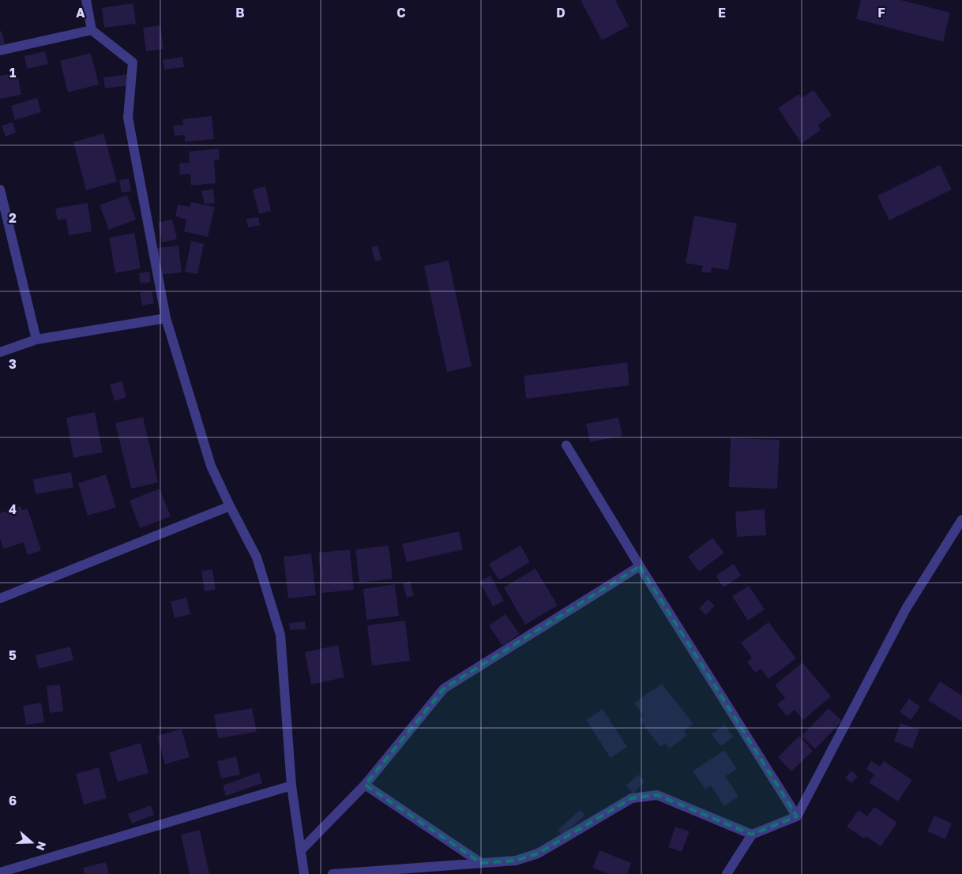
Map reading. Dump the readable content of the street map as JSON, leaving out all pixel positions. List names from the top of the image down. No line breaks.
{"north":"right","grid":{"columns":["A","B","C","D","E","F"],"rows":["1","2","3","4","5","6"]}}
